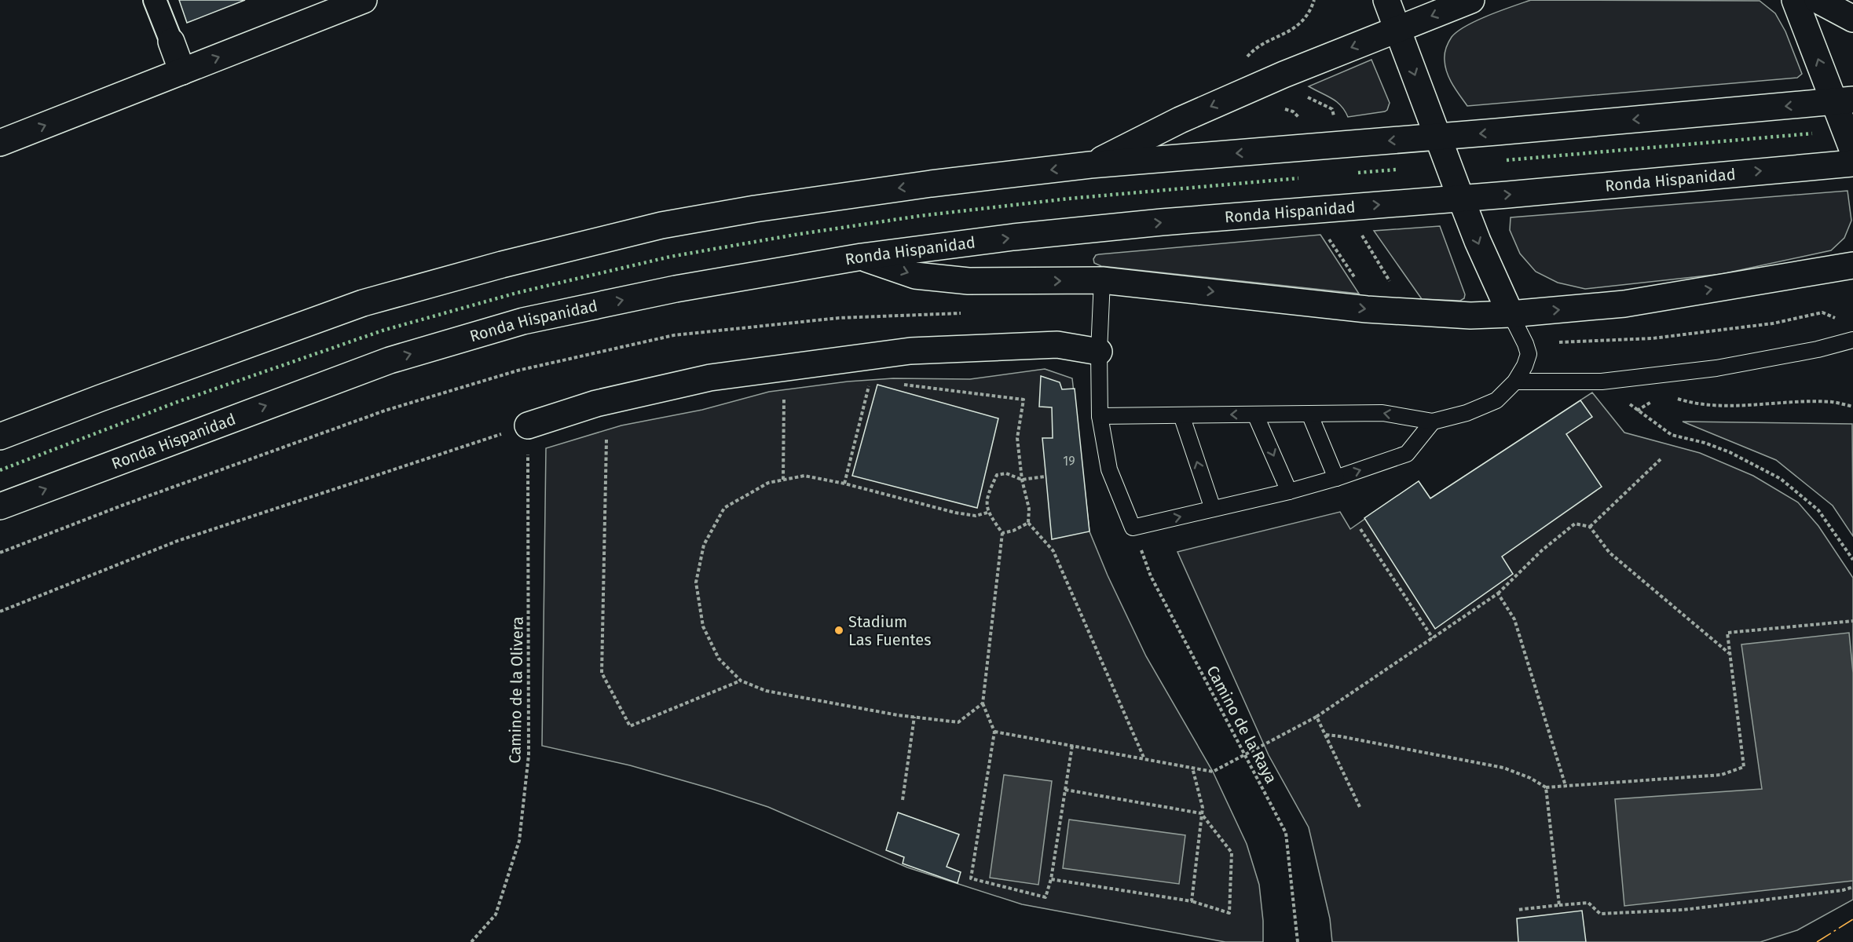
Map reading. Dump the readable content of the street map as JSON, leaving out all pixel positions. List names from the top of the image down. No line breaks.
{"streets":{"main road":["Ronda Hispanidad"],"path":["Camino de la Olivera","Camino de la Raya"]},"places":["Stadium Las Fuentes"],"house_numbers":["19"]}
